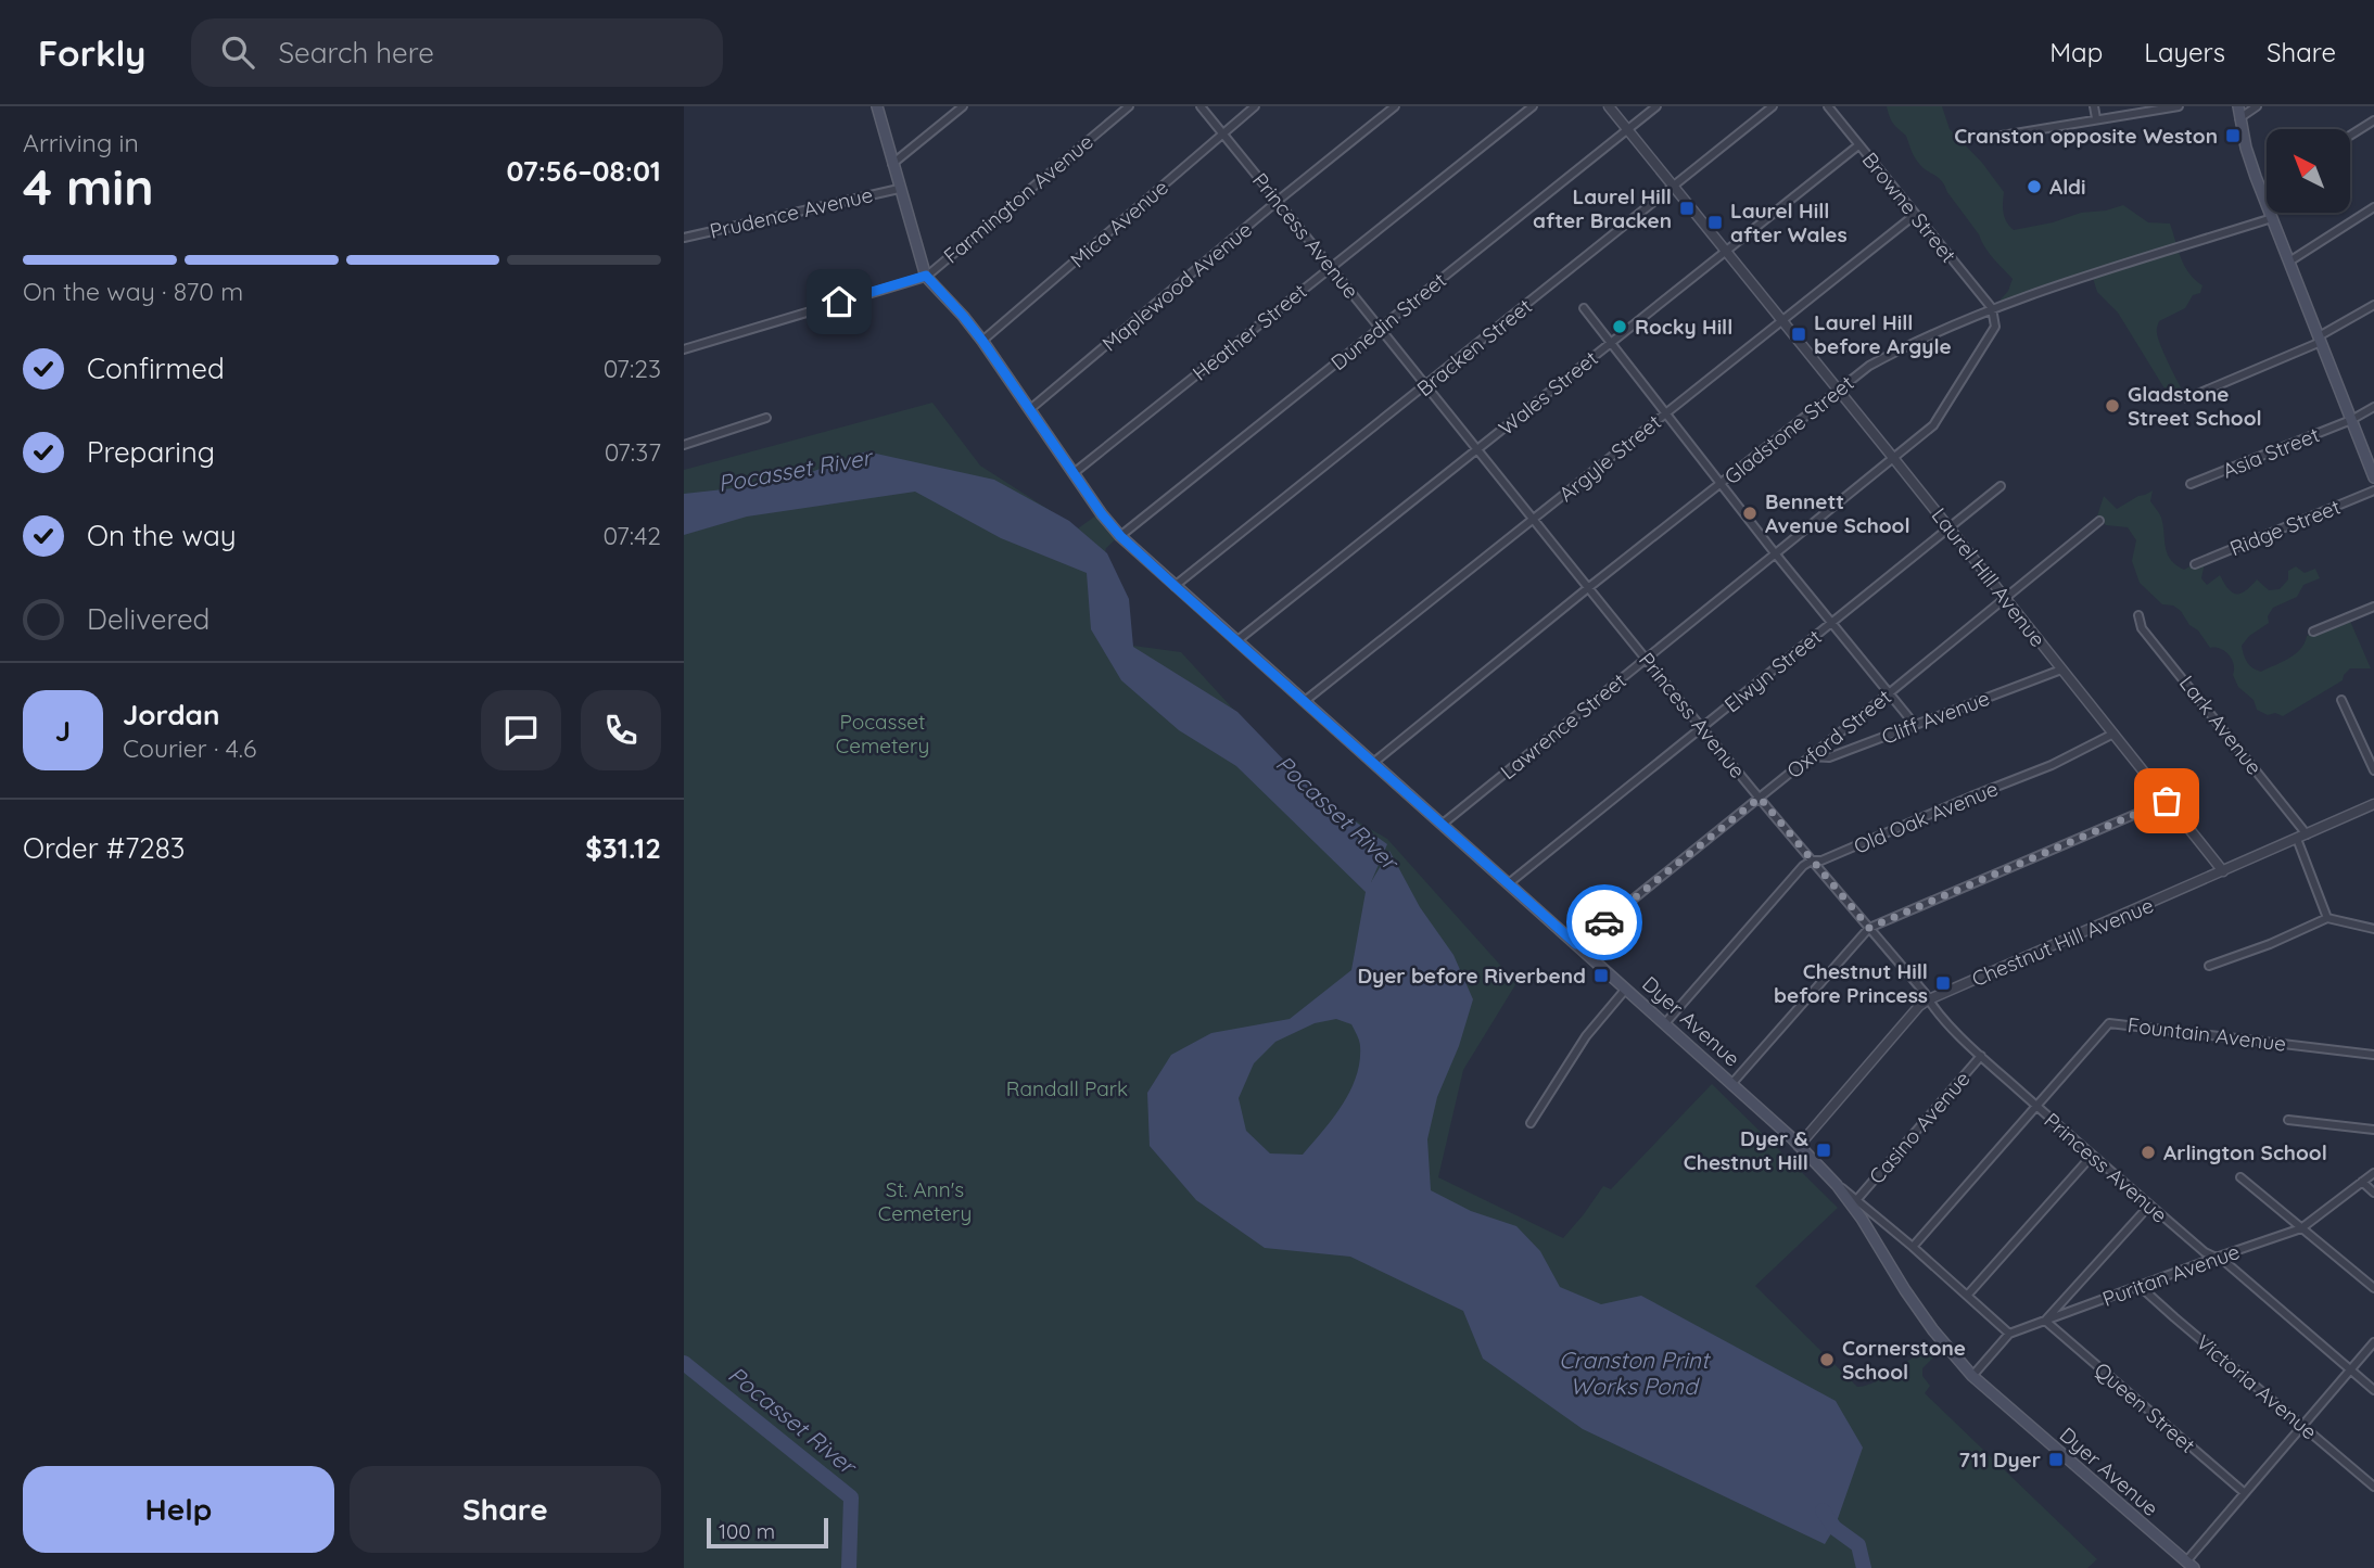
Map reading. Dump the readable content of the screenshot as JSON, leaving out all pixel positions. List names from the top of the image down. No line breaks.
{"streets":{"main road":["Dyer Avenue"],"street":["Farmington Avenue","Browne Street","Prudence Avenue","Mica Avenue","Princess Avenue","Maplewood Avenue","Dunedin Street","Heather Street","Bracken Street","Wales Street","Gladstone Street","Asia Street","Argyle Street","Ridge Street","Laurel Hill Avenue","Elwyn Street","Cliff Avenue","Lark Avenue","Lawrence Street","Oxford Street","Old Oak Avenue","Chestnut Hill Avenue","Fountain Avenue","Casino Avenue","Puritan Avenue","Victoria Avenue","Queen Street"]},"crossings":[["Farmington Avenue","Dyer Avenue"],["Browne Street","Wales Street"],["Browne Street","Gladstone Street"],["Browne Street","Argyle Street"],["Browne Street","Lawrence Street"],["Prudence Avenue","Dyer Avenue"],["Mica Avenue","Princess Avenue"],["Mica Avenue","Dyer Avenue"],["Princess Avenue","Maplewood Avenue"],["Princess Avenue","Dunedin Street"],["Princess Avenue","Heather Street"],["Princess Avenue","Bracken Street"],["Princess Avenue","Wales Street"],["Princess Avenue","Gladstone Street"],["Princess Avenue","Argyle Street"],["Princess Avenue","Elwyn Street"],["Princess Avenue","Lawrence Street"],["Princess Avenue","Oxford Street"],["Princess Avenue","Old Oak Avenue"],["Princess Avenue","Chestnut Hill Avenue"],["Princess Avenue","Fountain Avenue"],["Princess Avenue","Casino Avenue"],["Princess Avenue","Puritan Avenue"],["Maplewood Avenue","Dyer Avenue"],["Dunedin Street","Laurel Hill Avenue"],["Dunedin Street","Dyer Avenue"],["Heather Street","Dyer Avenue"],["Bracken Street","Laurel Hill Avenue"],["Bracken Street","Dyer Avenue"],["Wales Street","Laurel Hill Avenue"],["Wales Street","Dyer Avenue"],["Gladstone Street","Laurel Hill Avenue"],["Gladstone Street","Lawrence Street"],["Gladstone Street","Dyer Avenue"],["Argyle Street","Laurel Hill Avenue"],["Argyle Street","Dyer Avenue"],["Laurel Hill Avenue","Elwyn Street"],["Laurel Hill Avenue","Cliff Avenue"],["Laurel Hill Avenue","Lawrence Street"],["Laurel Hill Avenue","Oxford Street"],["Laurel Hill Avenue","Old Oak Avenue"],["Laurel Hill Avenue","Chestnut Hill Avenue"],["Elwyn Street","Dyer Avenue"],["Cliff Avenue","Oxford Street"],["Lark Avenue","Chestnut Hill Avenue"],["Lawrence Street","Dyer Avenue"],["Oxford Street","Dyer Avenue"],["Old Oak Avenue","Dyer Avenue"],["Chestnut Hill Avenue","Dyer Avenue"],["Dyer Avenue","Fountain Avenue"],["Dyer Avenue","Casino Avenue"],["Puritan Avenue","Victoria Avenue"],["Puritan Avenue","Queen Street"]],"water":["Pocasset River","Cranston Print Works Pond"],"parks":["Pocasset Cemetery","Randall Park","St. Ann's Cemetery"],"places":{"transit":["Cranston opposite Weston","Laurel Hill after Bracken","Laurel Hill after Wales","Laurel Hill before Argyle","Dyer before Riverbend","Chestnut Hill before Princess","Dyer & Chestnut Hill","711 Dyer"],"other":["Aldi","Rocky Hill","Gladstone Street School","Bennett Avenue School","Arlington School","Cornerstone School"]},"scale_bar":"100 m","north":"top left","page":{"header":"Forkly","search":"Search here","nav":["Map","Layers","Share"],"heading":["4 min","Arriving in","07:56–08:01"],"panel":["Jordan","Courier · 4.6","Order #7283","$31.12"],"bar":"On the way · 870 m","list":[["Confirmed","07:23"],["Preparing","07:37"],["On the way","07:42"],"Delivered"],"round":"J","buttons":["Help","Share"],"scale":"100 m"}}
